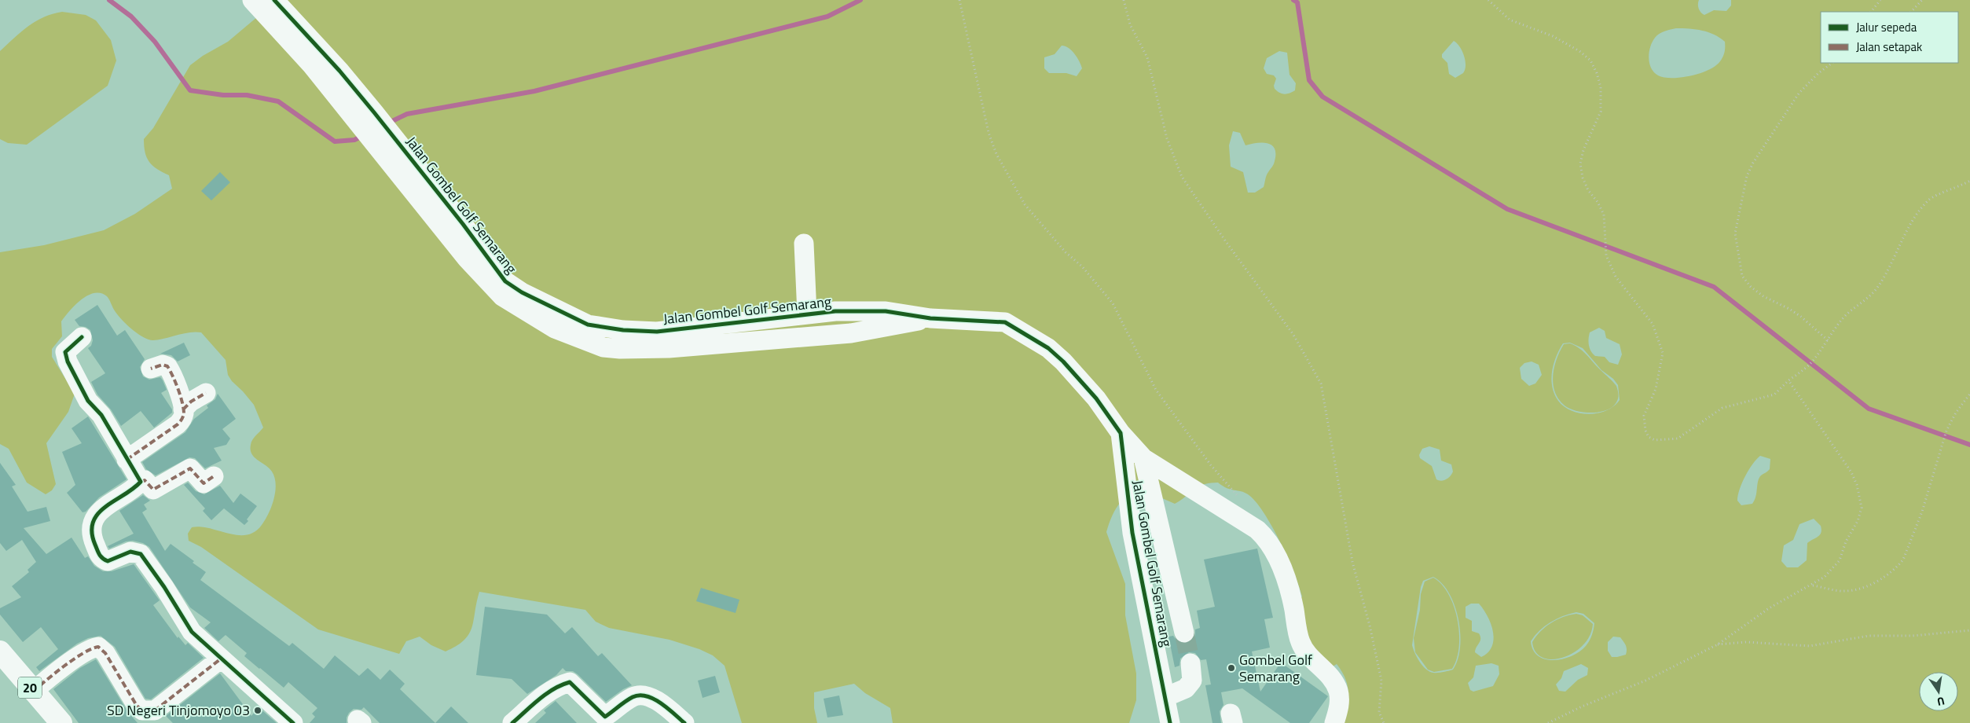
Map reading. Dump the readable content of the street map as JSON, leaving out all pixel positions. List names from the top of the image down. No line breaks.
{"streets":{"highway":["20"],"street":["Jalan Gombel Golf Semarang"]},"places":["Gombel Golf Semarang","SD Negeri Tinjomoyo 03"],"legend":["Jalur sepeda","Jalan setapak"],"north":"bottom"}
